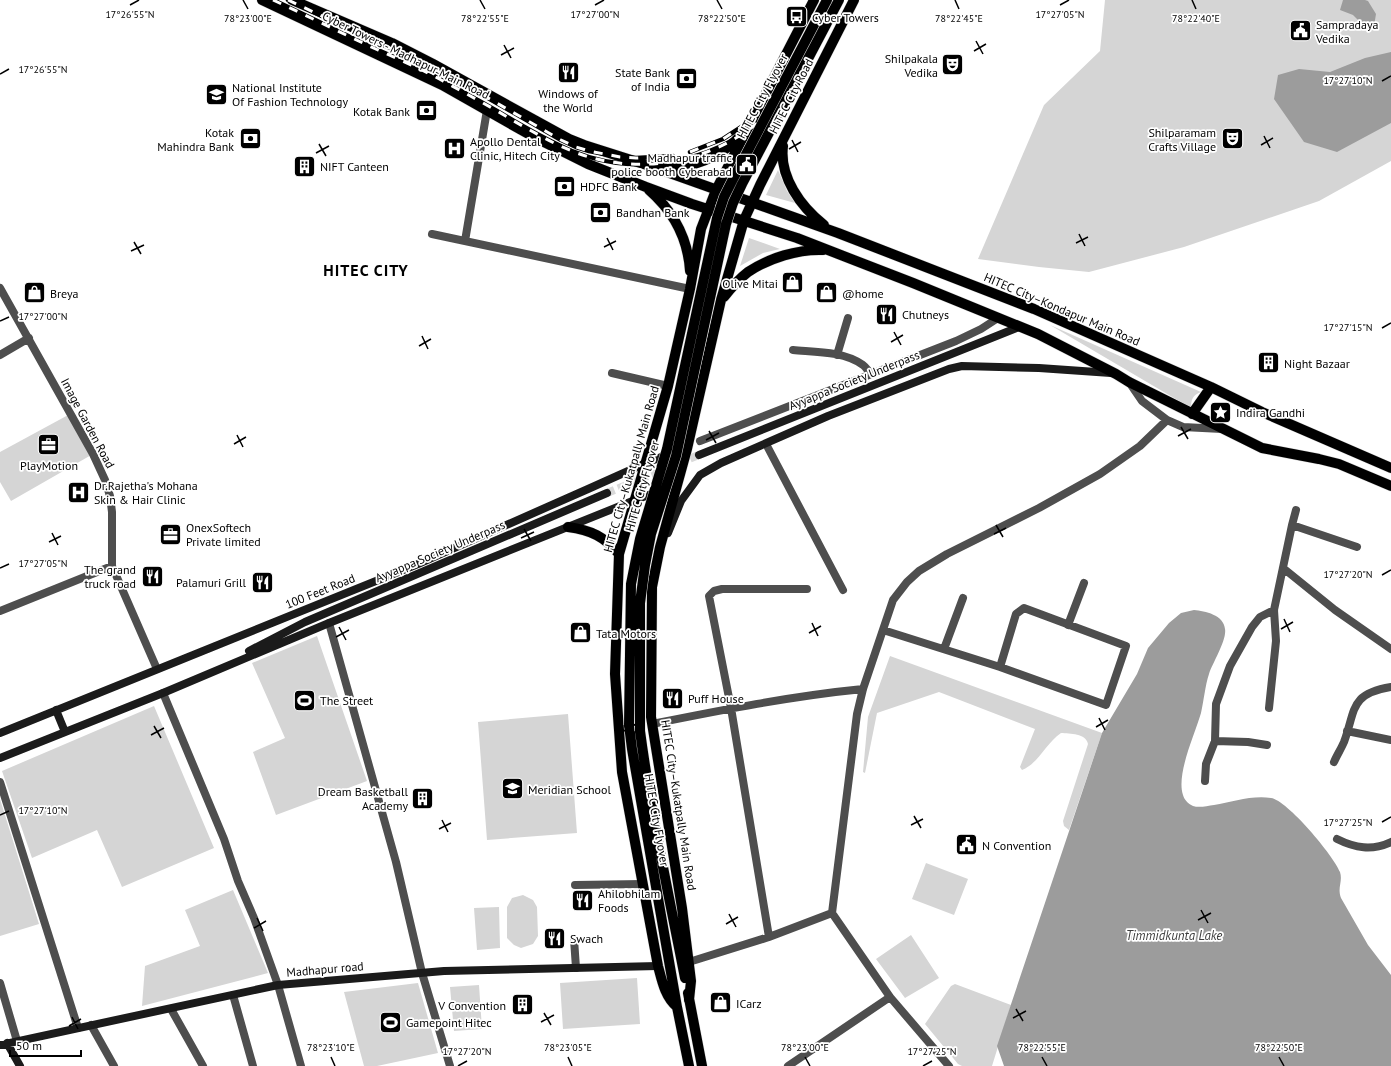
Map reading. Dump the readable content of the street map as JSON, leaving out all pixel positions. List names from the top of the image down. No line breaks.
{"streets":{"main road":["Cyber Towers - Madhapur Main Road","HITEC City Flyover","HITEC City Road","HITEC City–Kondapur Main Road","Ayyappa Society Underpass","HITEC City–Kukatpally Main Road","100 Feet Road","Madhapur road"],"street":["Image Garden Road"]},"crossings":[["Cyber Towers - Madhapur Main Road","HITEC City Road"],["Cyber Towers - Madhapur Main Road","HITEC City–Kondapur Main Road"],["Cyber Towers - Madhapur Main Road","HITEC City–Kukatpally Main Road"],["HITEC City Flyover","HITEC City–Kukatpally Main Road"],["HITEC City Road","HITEC City–Kondapur Main Road"],["HITEC City Road","HITEC City–Kukatpally Main Road"],["Image Garden Road","100 Feet Road"],["HITEC City–Kukatpally Main Road","100 Feet Road"],["HITEC City–Kukatpally Main Road","Madhapur road"]],"districts":["HITEC CITY"],"water":["Timmidkunta Lake"],"places":{"bus stop":["Cyber Towers"],"public building":["Sampradaya Vedika","Madhapur traffic police booth Cyberabad","N Convention"],"theatre":["Shilpakala Vedika","Shilparamam Crafts Village"],"restaurant":["Windows of the World","Chutneys","The grand truck road","Palamuri Grill","Puff House","Ahilobhilam Foods","Swach"],"bank":["State Bank of India","Kotak Bank","Kotak Mahindra Bank","HDFC Bank","Bandhan Bank"],"school or university":["National Institute Of Fashion Technology","Meridian School"],"hospital":["Apollo Dental Clinic, Hitech City","Dr.Rajetha's Mohana Skin & Hair Clinic"],"building":["NIFT Canteen","Night Bazaar","Dream Basketball Academy","V Convention"],"shop":["Olive Mitai","Breya","@home","Tata Motors","ICarz"],"place":["Indira Gandhi"],"office":["PlayMotion","OnexSoftech Private limited"],"sports":["The Street","Gamepoint Hitec"]},"scale_bar":"50 m","coordinates":["17°26'55\"N","17°27'00\"N","17°27'05\"N","78°23'00\"E","78°22'55\"E","78°22'50\"E","78°22'40\"E","78°22'45\"E","17°27'10\"N","17°27'15\"N","17°27'20\"N","17°27'25\"N","78°23'10\"E","78°23'05\"E"]}
